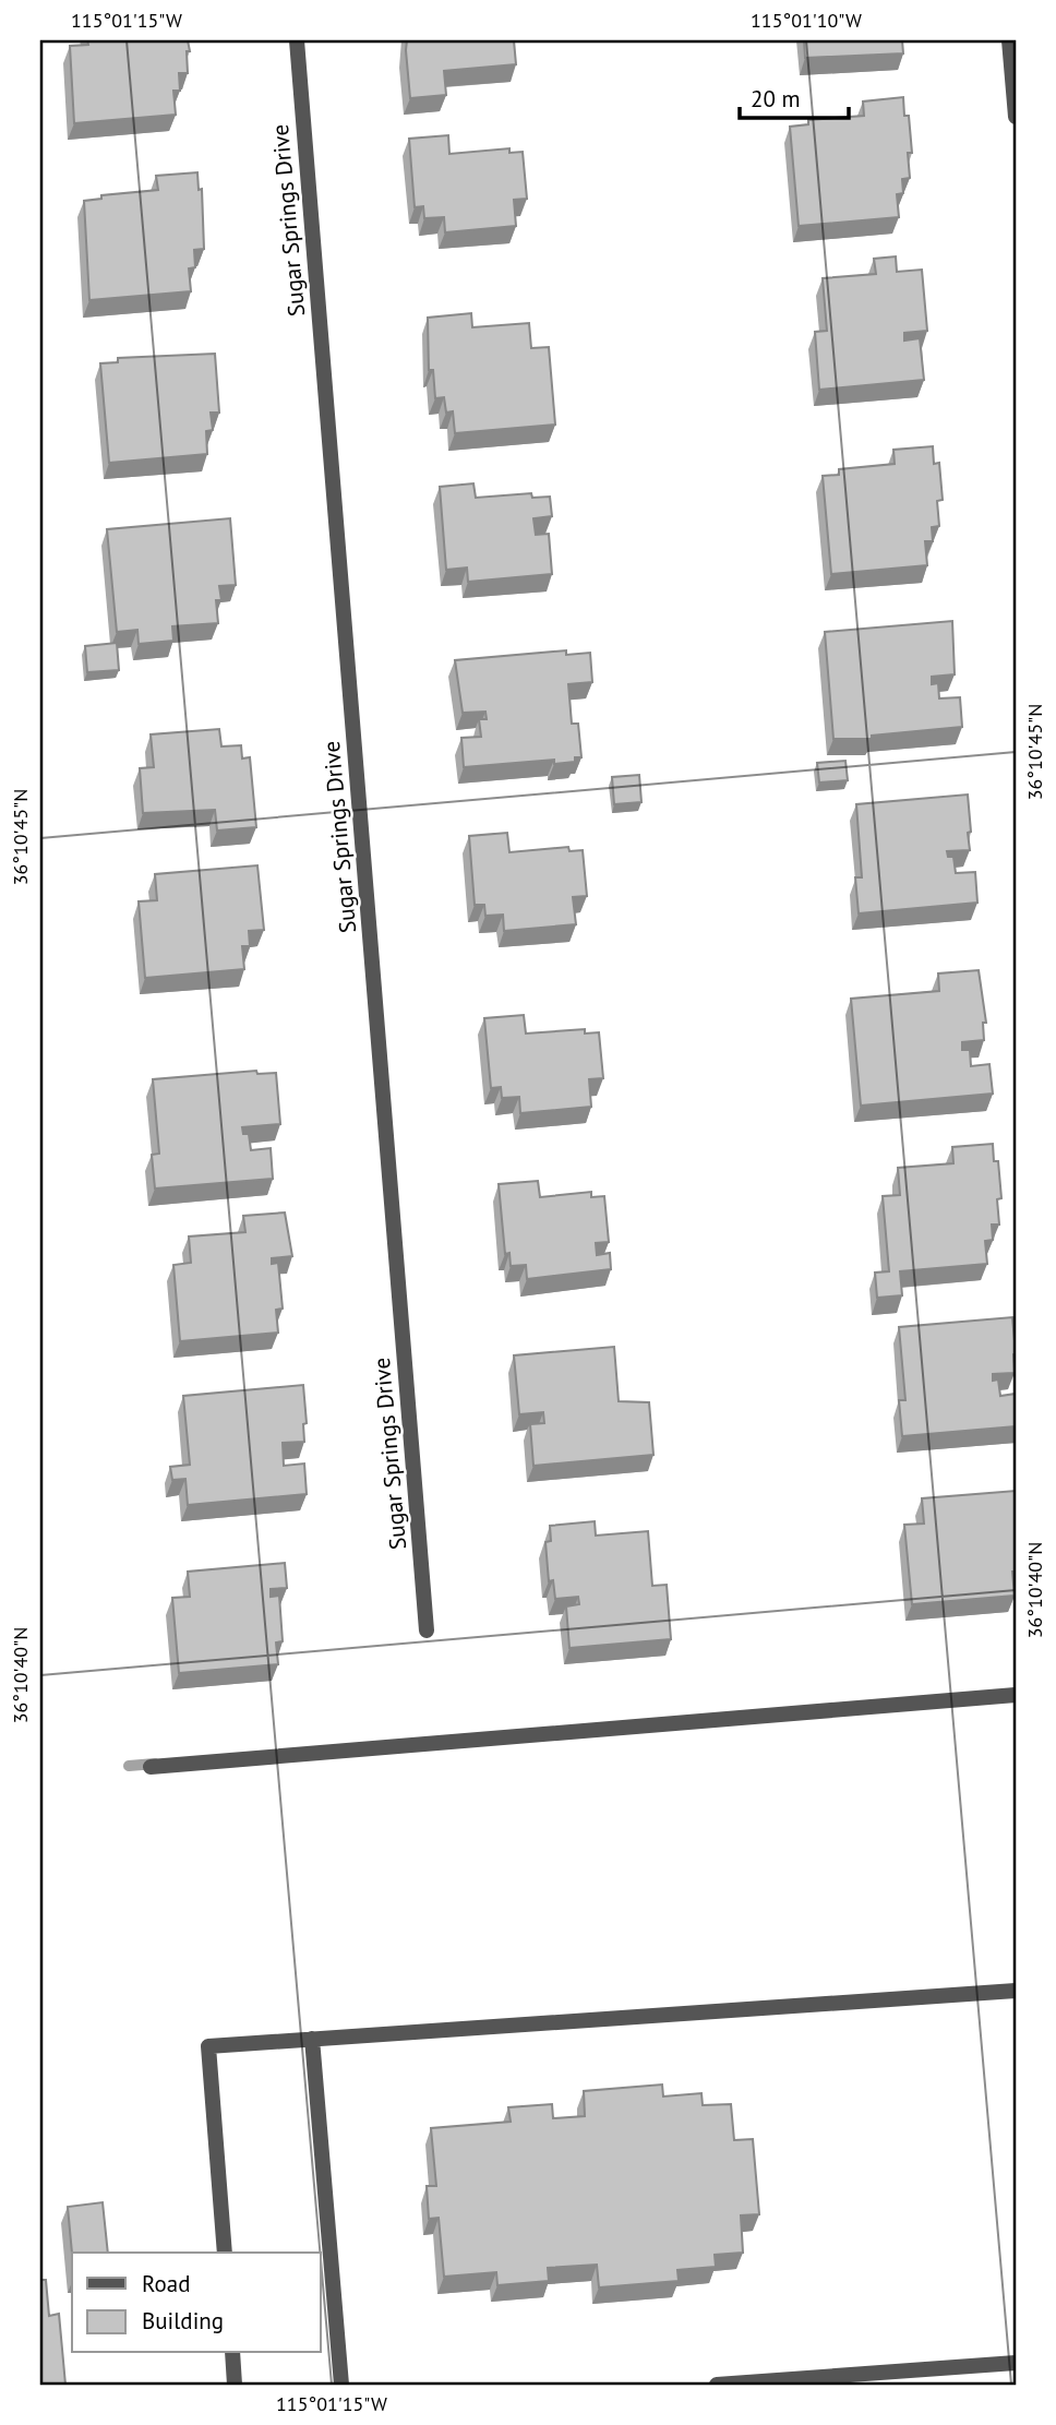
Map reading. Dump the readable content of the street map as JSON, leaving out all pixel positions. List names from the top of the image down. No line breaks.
{"streets":{"street":["Sugar Springs Drive"]},"legend":["Road","Building"],"scale_bar":"20 m","coordinates":["115°01'15\"W","115°01'10\"W","36°10'45\"N","36°10'40\"N"]}
